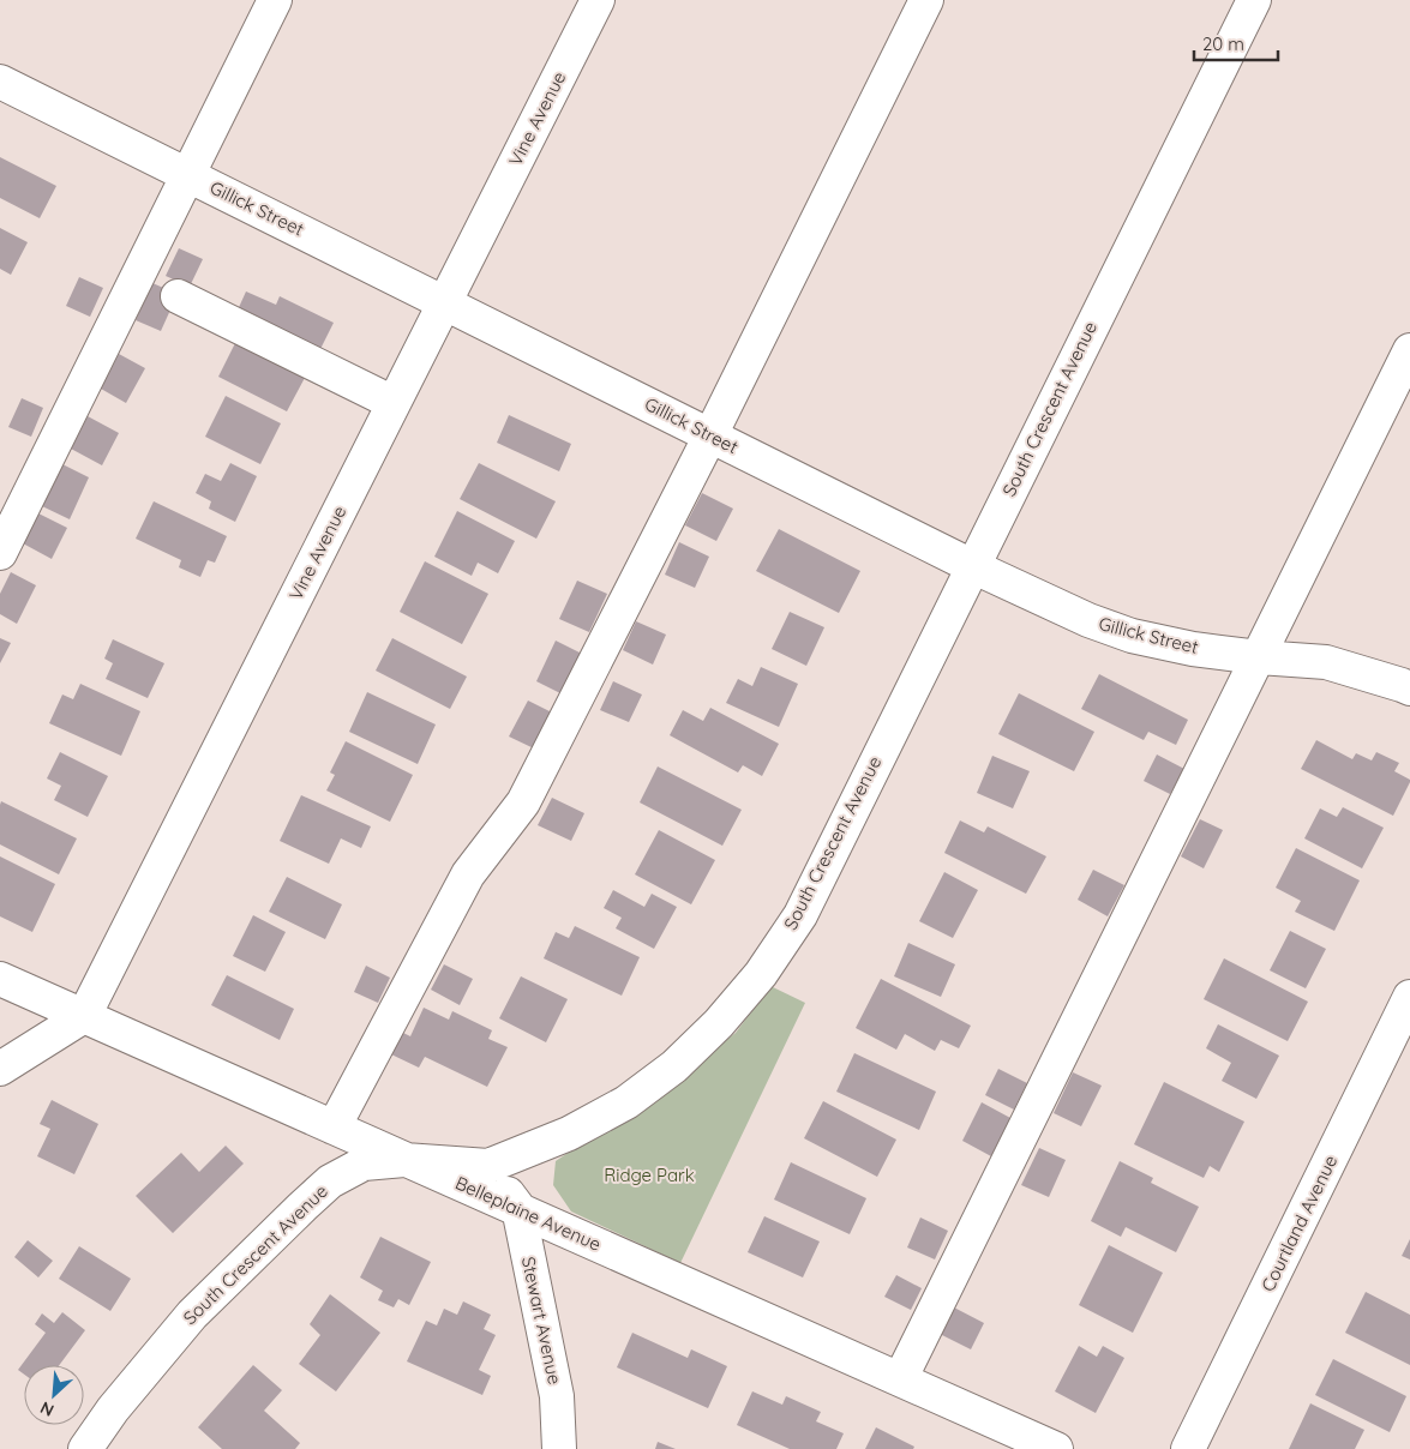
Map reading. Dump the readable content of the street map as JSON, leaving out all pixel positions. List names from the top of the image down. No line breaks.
{"streets":{"street":["Vine Avenue","Gillick Street","South Crescent Avenue","Belleplaine Avenue","Courtland Avenue","Stewart Avenue"]},"crossings":[["Vine Avenue","Gillick Street"],["Vine Avenue","Belleplaine Avenue"],["Gillick Street","South Crescent Avenue"],["South Crescent Avenue","Belleplaine Avenue"],["South Crescent Avenue","Stewart Avenue"],["Belleplaine Avenue","Stewart Avenue"]],"parks":["Ridge Park"],"scale_bar":"20 m","north":"bottom left"}
